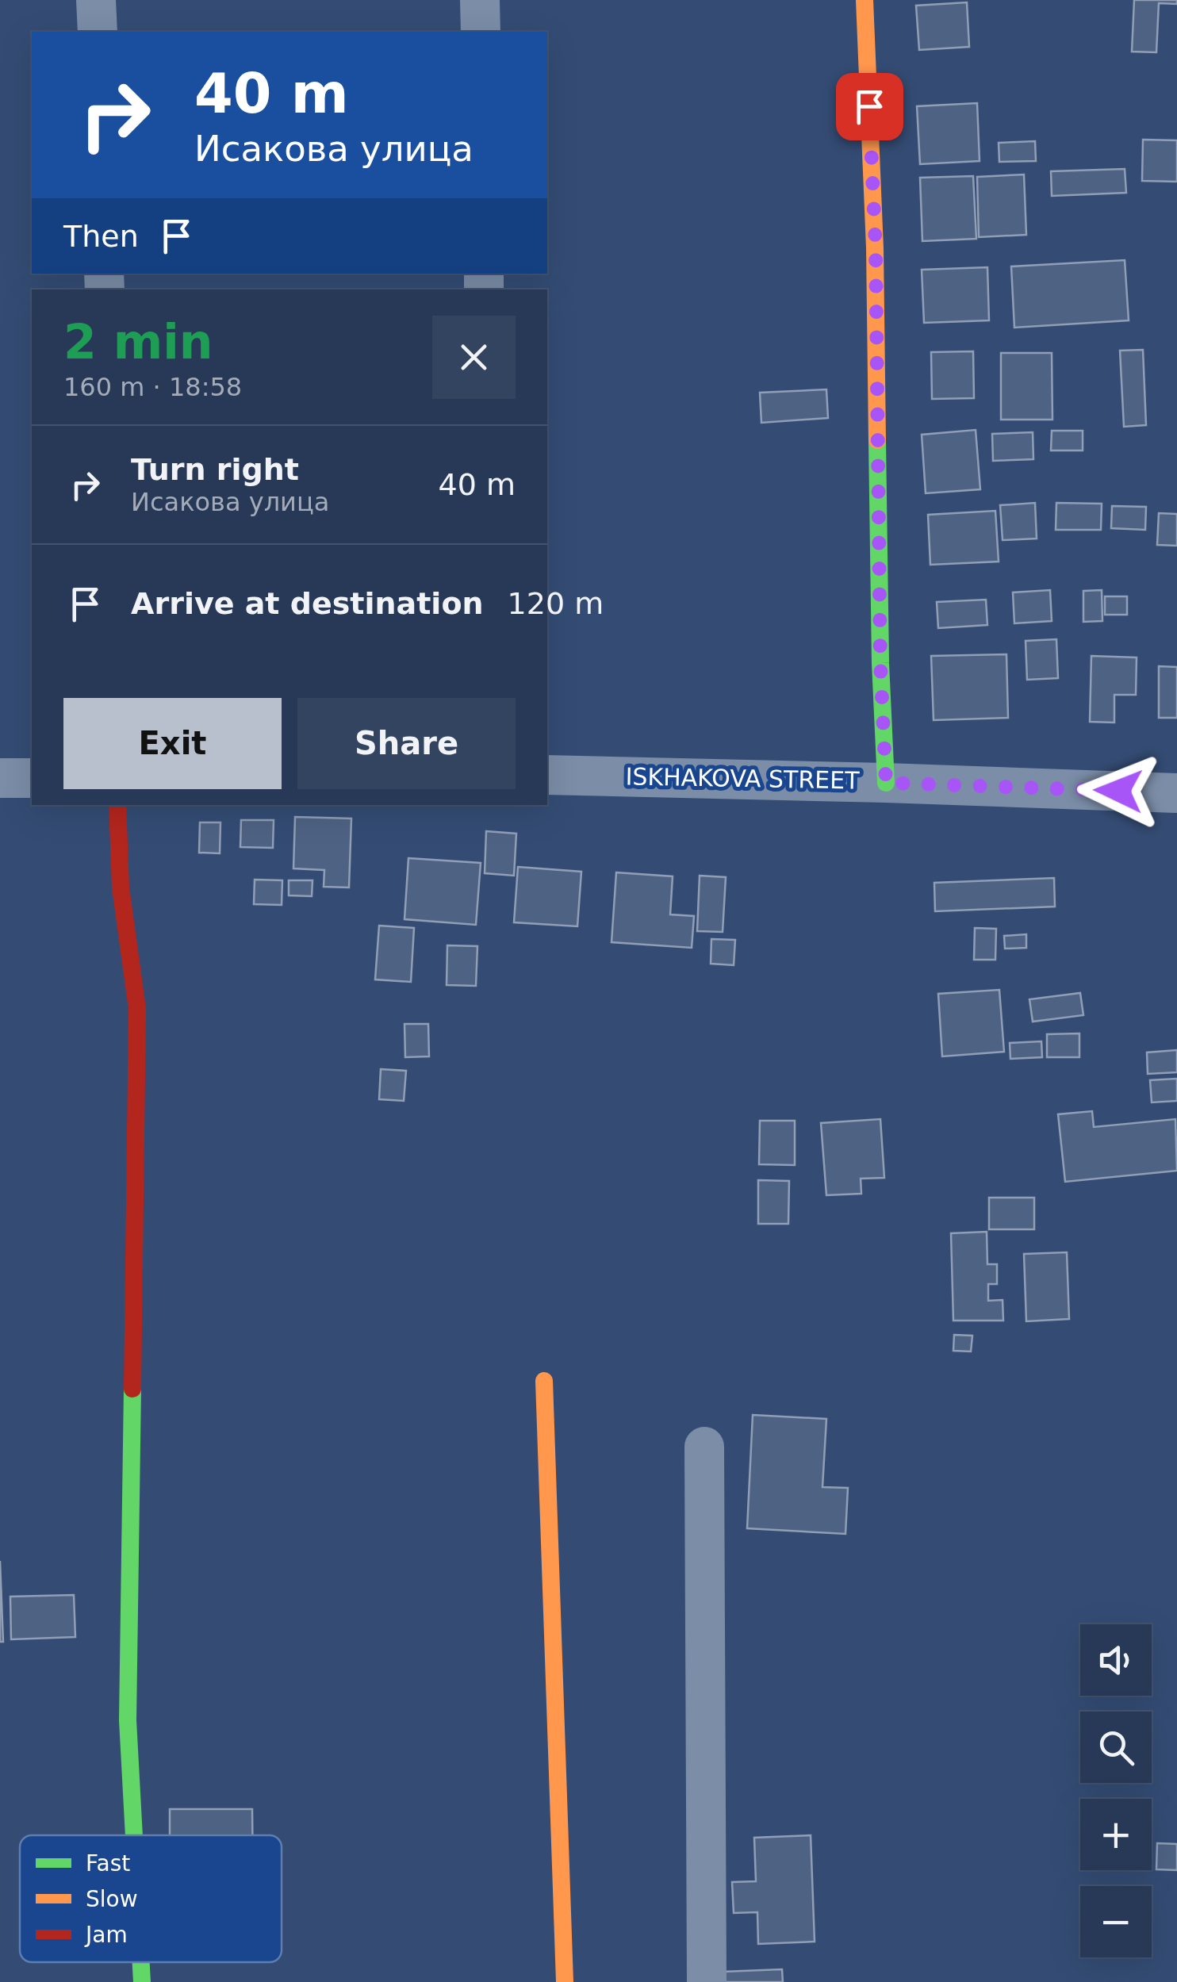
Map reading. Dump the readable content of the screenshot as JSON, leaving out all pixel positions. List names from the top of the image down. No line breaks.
{"streets":{"street":["ISKHAKOVA STREET"]},"legend":["Fast","Slow","Jam"],"page":{"turn":["40 m","Исакова улица"],"then":"Then","heading":["2 min","160 m · 18:58"],"list":[{"name":"Turn right","note":"Исакова улица","value":"40 m"},{"name":"Arrive at destination","value":"120 m"}],"buttons":["Exit","Share"],"map_buttons":["+","−"]}}
